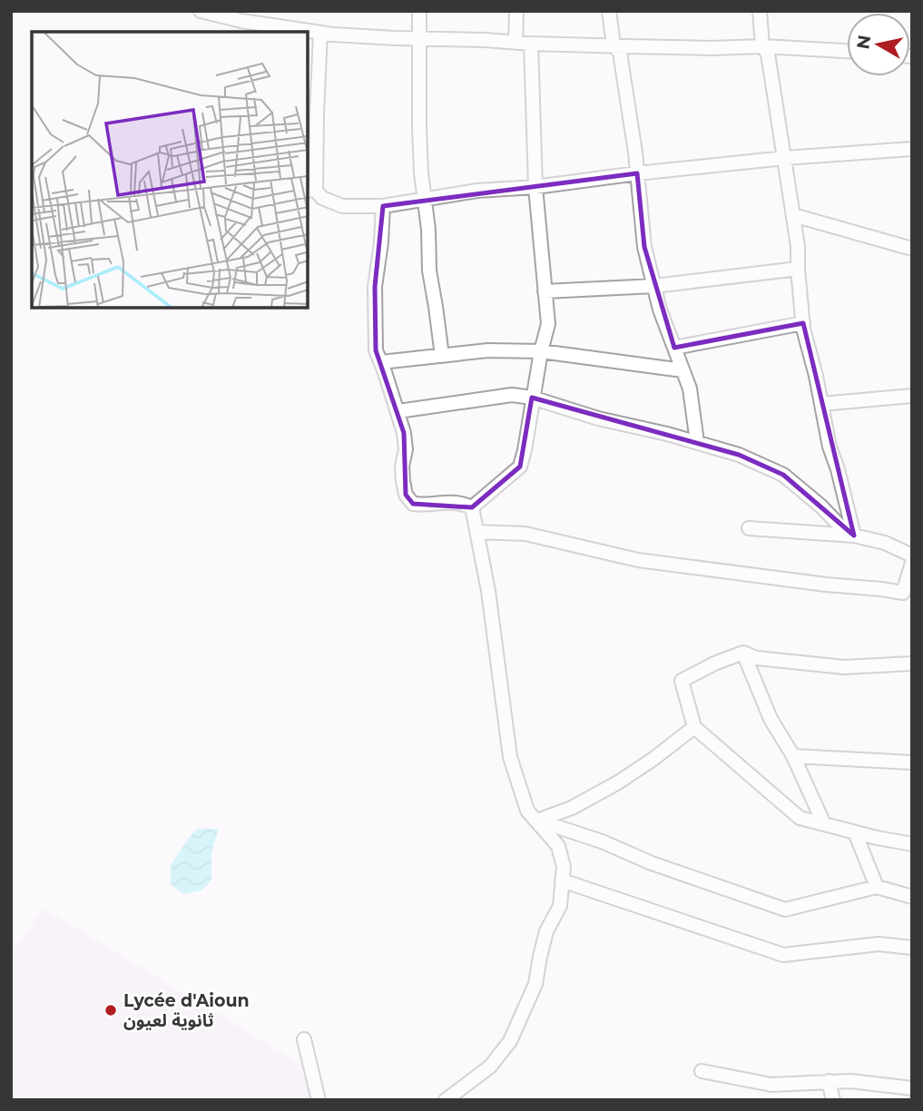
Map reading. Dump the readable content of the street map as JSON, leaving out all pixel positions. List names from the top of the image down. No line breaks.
{"places":["Lycée d'Aioun ثانوية لعيون"],"north":"left"}
